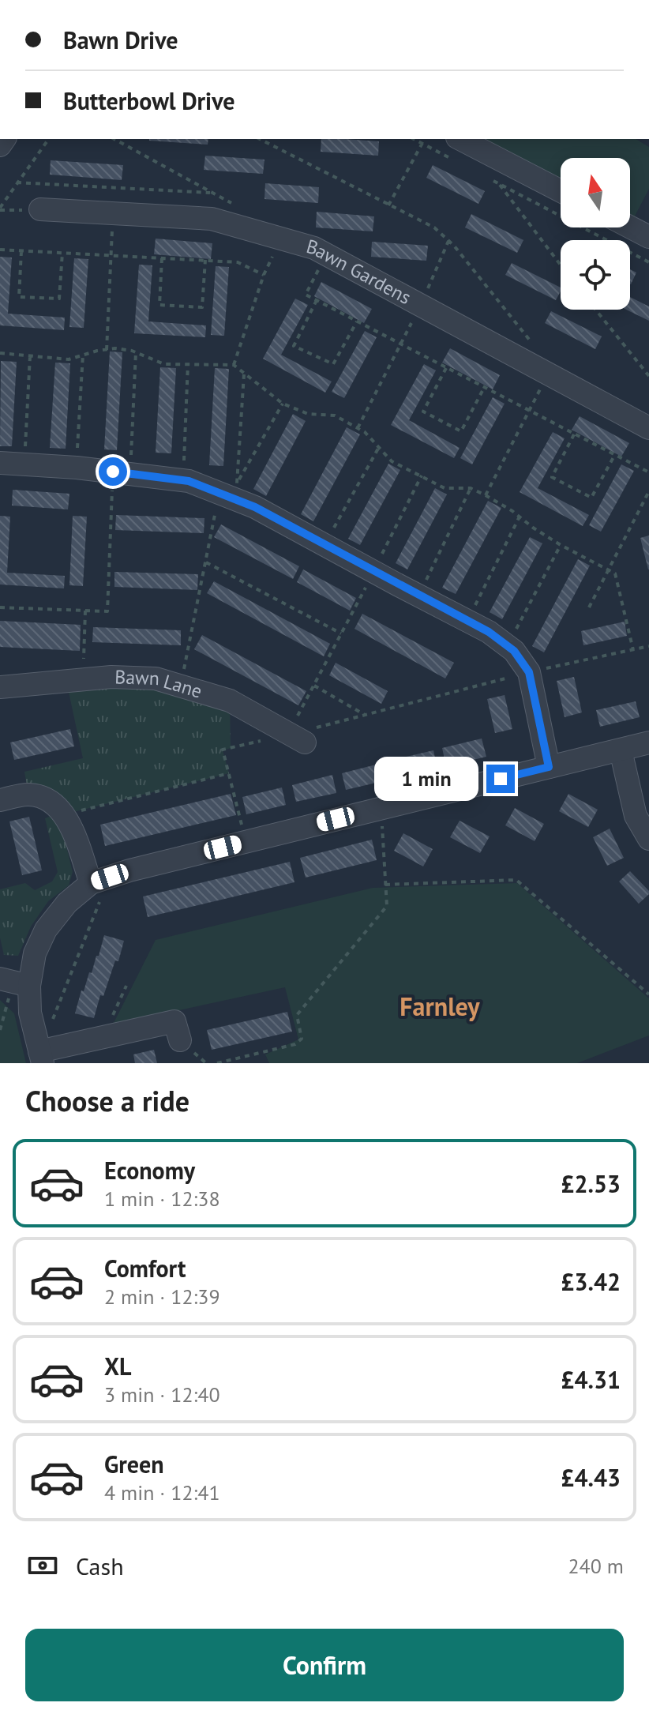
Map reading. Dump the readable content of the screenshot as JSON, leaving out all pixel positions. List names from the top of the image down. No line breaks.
{"streets":{"street":["Bawn Gardens","Bawn Lane"]},"districts":["Farnley"],"north":"top","page":{"banner":["Bawn Drive","Butterbowl Drive"],"bubble":"1 min","heading":"Choose a ride","list":[{"name":"Economy","note":"1 min · 12:38","value":"£2.53"},{"name":"Comfort","note":"2 min · 12:39","value":"£3.42"},{"name":"XL","note":"3 min · 12:40","value":"£4.31"},{"name":"Green","note":"4 min · 12:41","value":"£4.43"}],"pay":["Cash","240 m"],"buttons":"Confirm"}}
